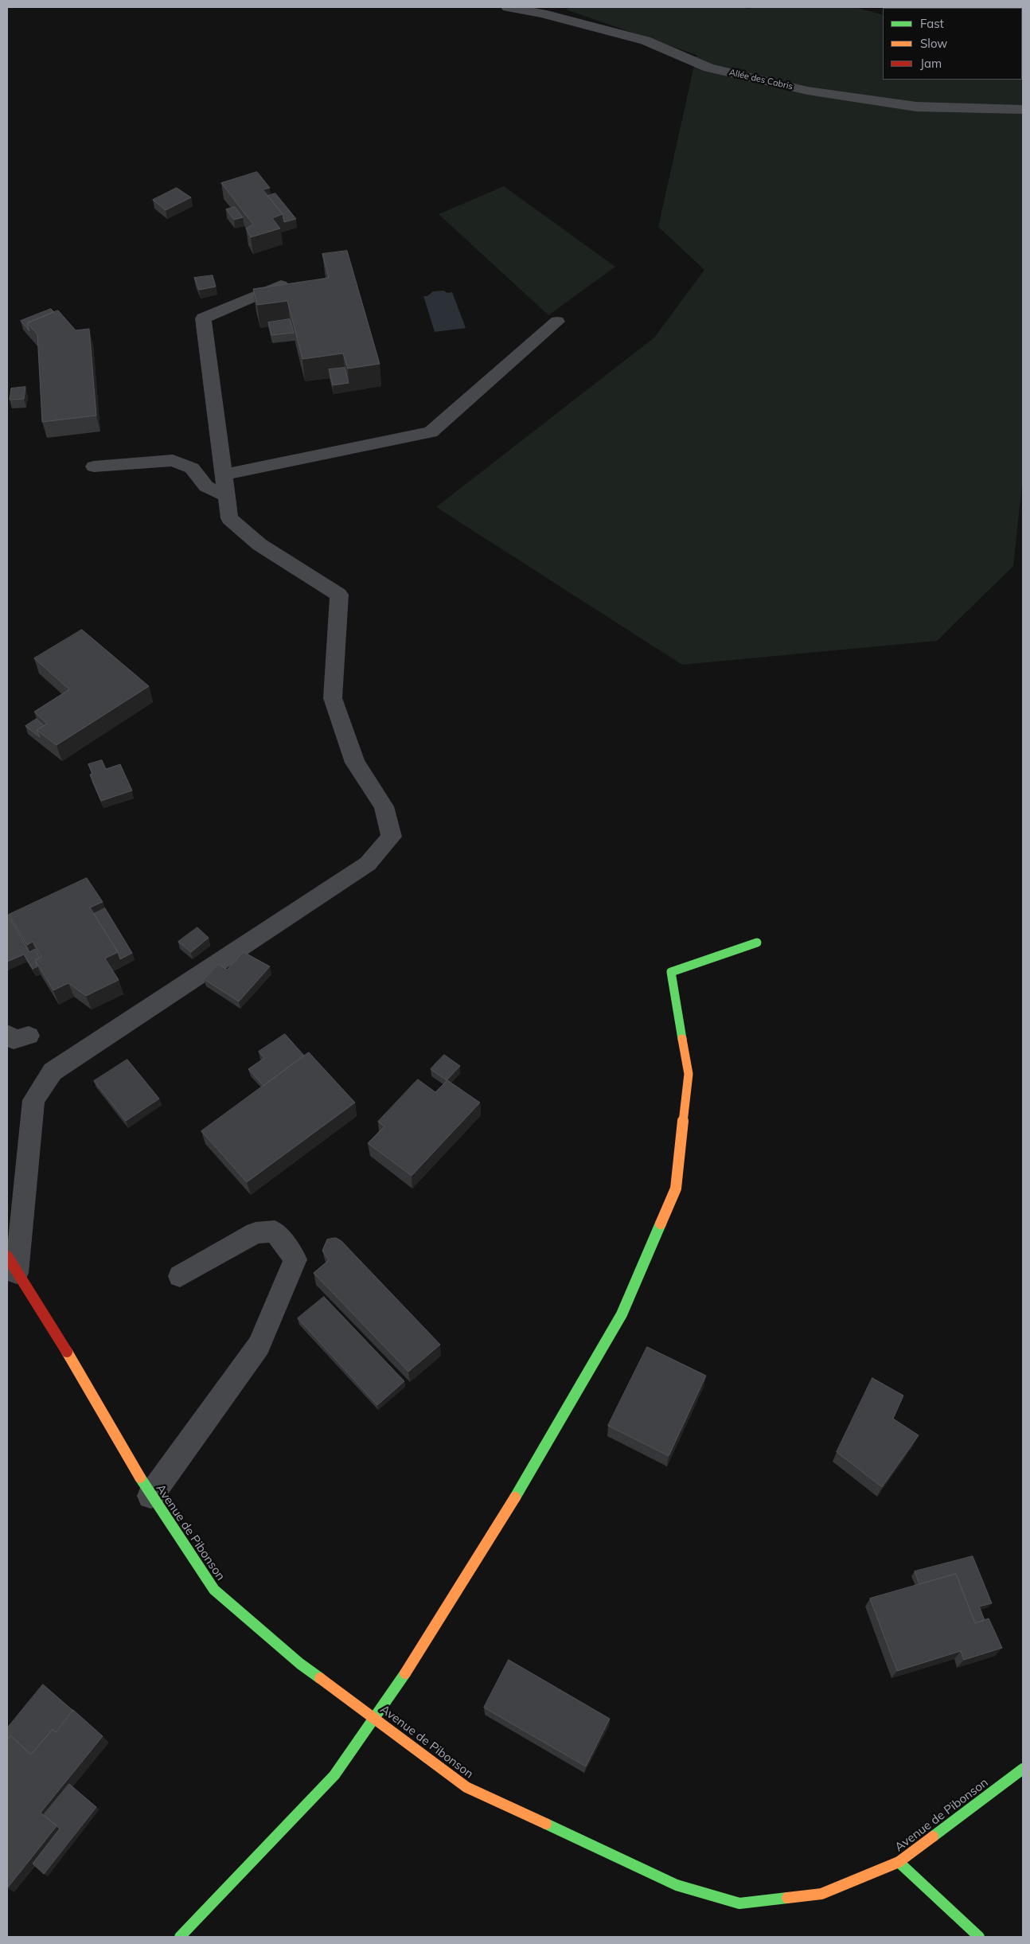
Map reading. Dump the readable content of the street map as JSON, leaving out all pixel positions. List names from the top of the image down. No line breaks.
{"streets":{"street":["Avenue de Pibonson"],"lane":["Allée des Cabris"]},"legend":["Fast","Slow","Jam"]}
